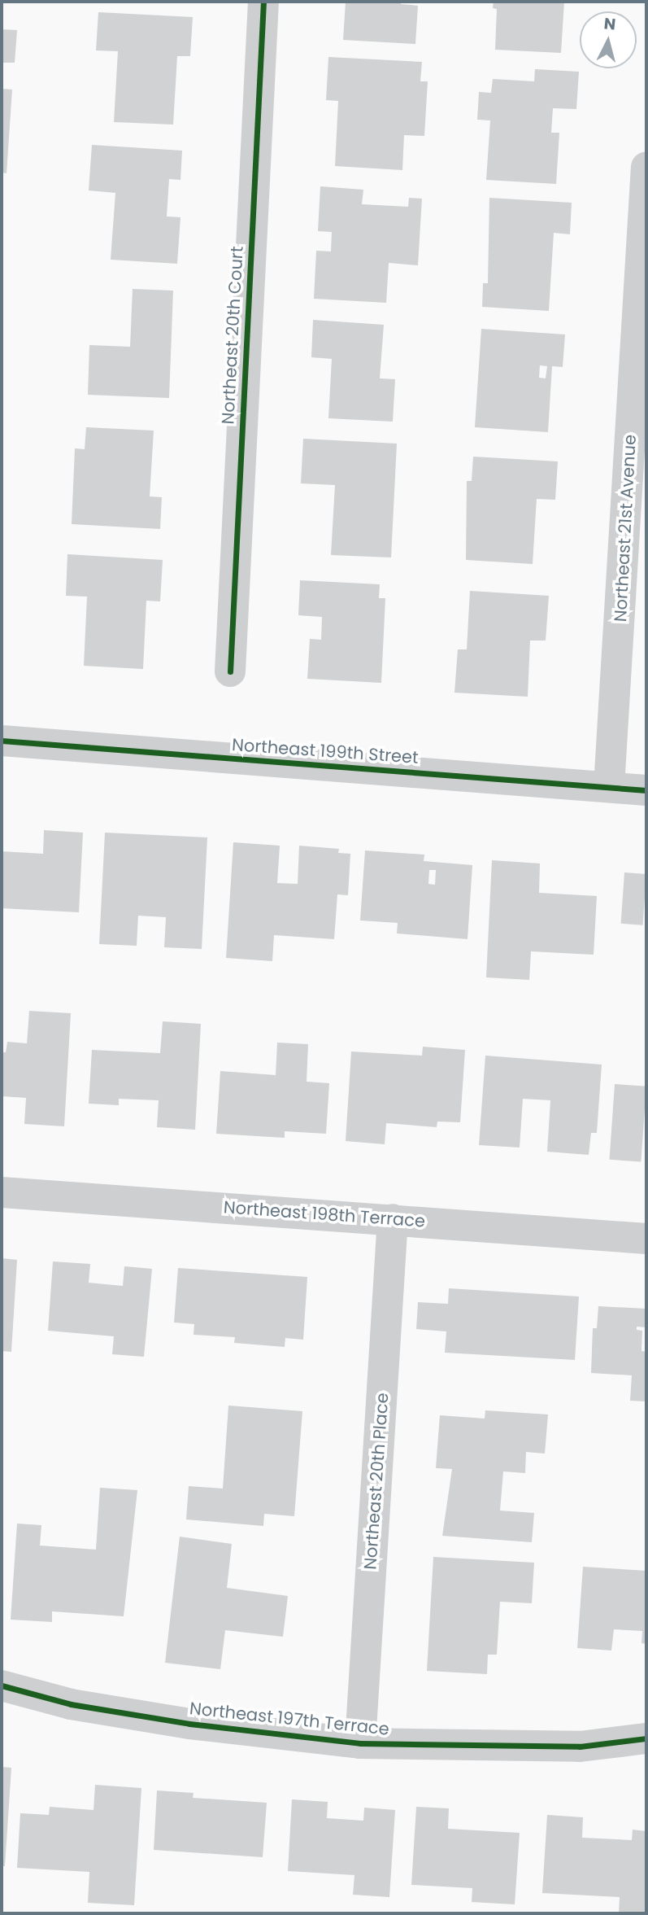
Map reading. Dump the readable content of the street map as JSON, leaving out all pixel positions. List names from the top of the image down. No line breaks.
{"streets":{"street":["Northeast 20th Court","Northeast 21st Avenue","Northeast 199th Street","Northeast 198th Terrace","Northeast 20th Place","Northeast 197th Terrace"]},"crossings":[["Northeast 21st Avenue","Northeast 199th Street"],["Northeast 198th Terrace","Northeast 20th Place"],["Northeast 20th Place","Northeast 197th Terrace"]],"north":"top"}
